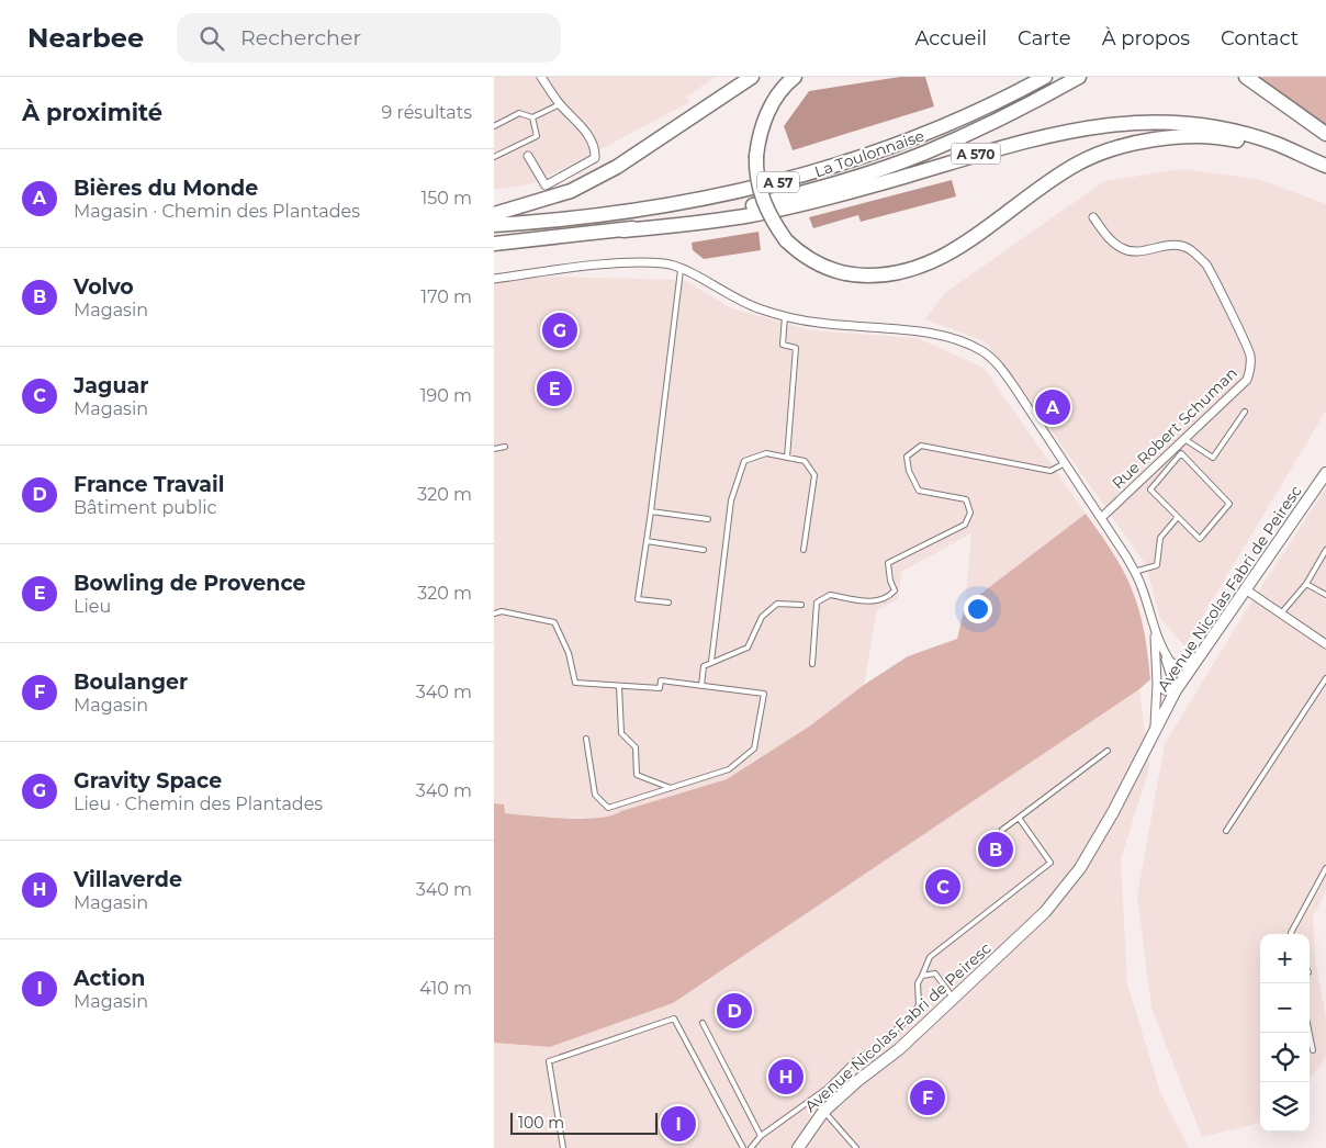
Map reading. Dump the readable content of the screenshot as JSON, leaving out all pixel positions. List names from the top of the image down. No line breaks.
{"streets":{"highway":["La Toulonnaise","A 570","A 57"],"street":["Rue Robert Schuman","Avenue Nicolas Fabri de Peiresc"]},"crossings":[["La Toulonnaise","A 570"]],"scale_bar":"100 m","page":{"header":"Nearbee","search":"Rechercher","nav":["Accueil","Carte","À propos","Contact"],"heading":["À proximité","9 résultats"],"list":[{"mark":"A","name":"Bières du Monde","note":"Magasin · Chemin des Plantades","value":"150 m"},{"mark":"B","name":"Volvo","note":"Magasin","value":"170 m"},{"mark":"C","name":"Jaguar","note":"Magasin","value":"190 m"},{"mark":"D","name":"France Travail","note":"Bâtiment public","value":"320 m"},{"mark":"E","name":"Bowling de Provence","note":"Lieu","value":"320 m"},{"mark":"F","name":"Boulanger","note":"Magasin","value":"340 m"},{"mark":"G","name":"Gravity Space","note":"Lieu · Chemin des Plantades","value":"340 m"},{"mark":"H","name":"Villaverde","note":"Magasin","value":"340 m"},{"mark":"I","name":"Action","note":"Magasin","value":"410 m"}],"pins":["G","E","A","B","C","D","H","F","I"],"map_buttons":["+","−"],"scale":"100 m"}}
